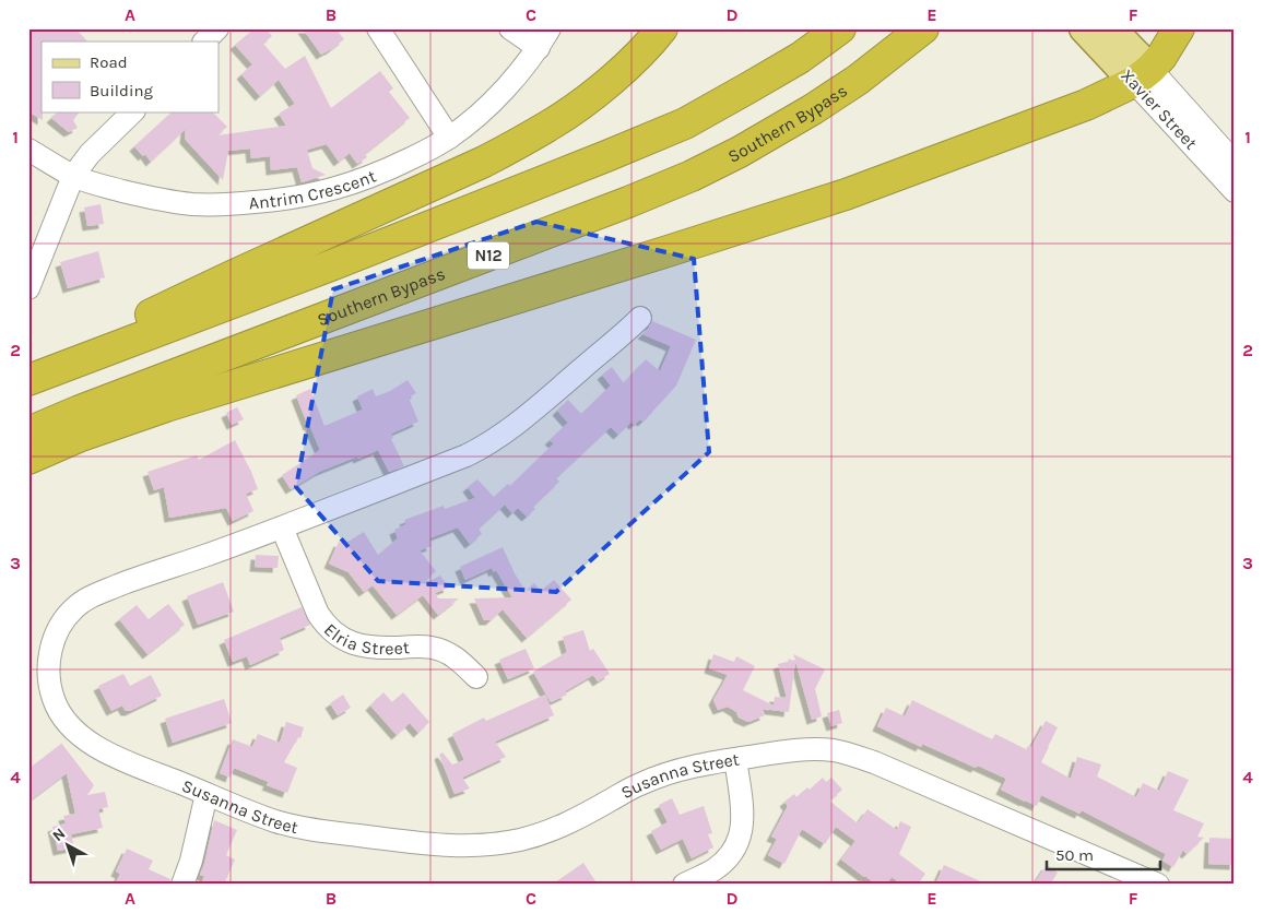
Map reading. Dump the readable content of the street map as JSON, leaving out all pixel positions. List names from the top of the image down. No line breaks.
{"streets":{"highway":["Southern Bypass","N12"],"main road":["Xavier Street"],"street":["Antrim Crescent","Elria Street","Susanna Street"]},"crossings":[["Elria Street","Susanna Street"]],"legend":["Road","Building"],"scale_bar":"50 m","north":"top left","grid":{"columns":["A","B","C","D","E","F"],"rows":["1","2","3","4"]}}
